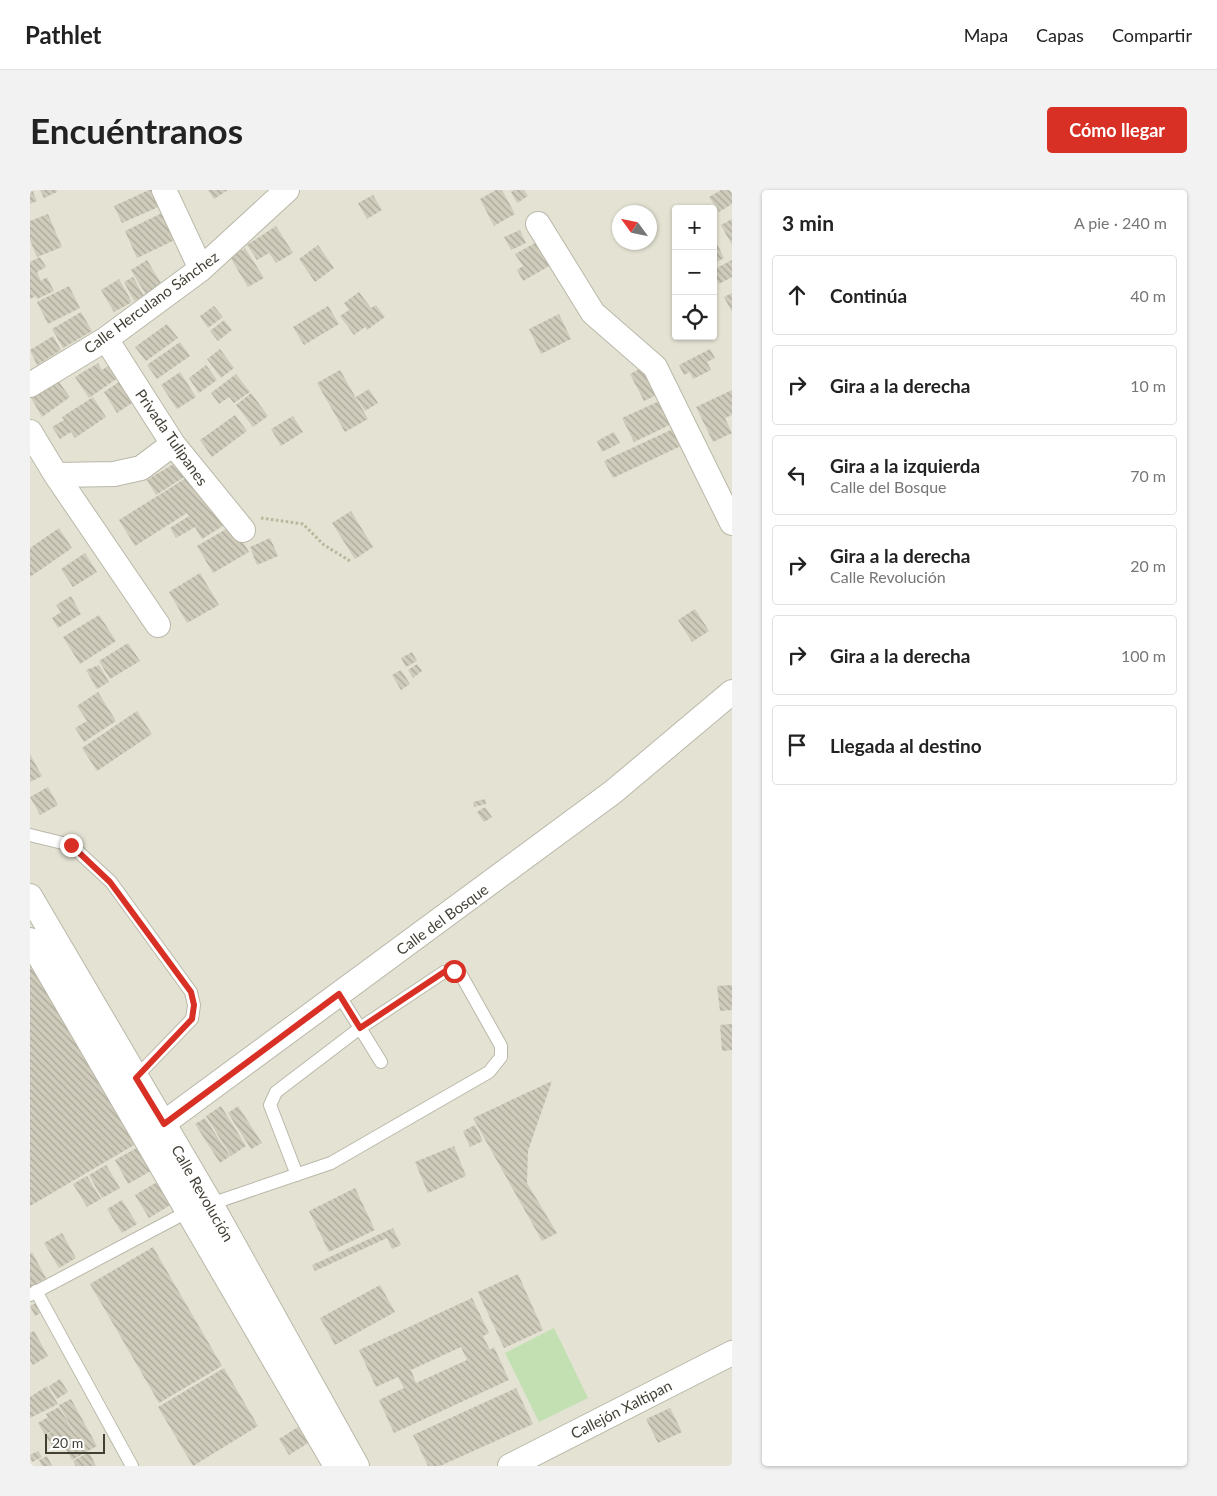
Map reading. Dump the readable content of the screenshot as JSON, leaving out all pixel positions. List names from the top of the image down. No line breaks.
{"streets":{"street":["Calle Herculano Sánchez","Privada Tulipanes","Calle del Bosque","Calle Revolución","Callejón Xaltipan"]},"crossings":[["Calle Herculano Sánchez","Privada Tulipanes"],["Calle del Bosque","Calle Revolución"]],"scale_bar":"20 m","north":"top left","page":{"header":"Pathlet","nav":["Mapa","Capas","Compartir"],"buttons":"Cómo llegar","title":"Encuéntranos","heading":["3 min","A pie · 240 m"],"map_buttons":["+","−"],"list":[["Continúa","40 m"],["Gira a la derecha","10 m"],["Gira a la izquierda","Calle del Bosque","70 m"],["Gira a la derecha","Calle Revolución","20 m"],["Gira a la derecha","100 m"],"Llegada al destino"],"scale":"20 m"}}
